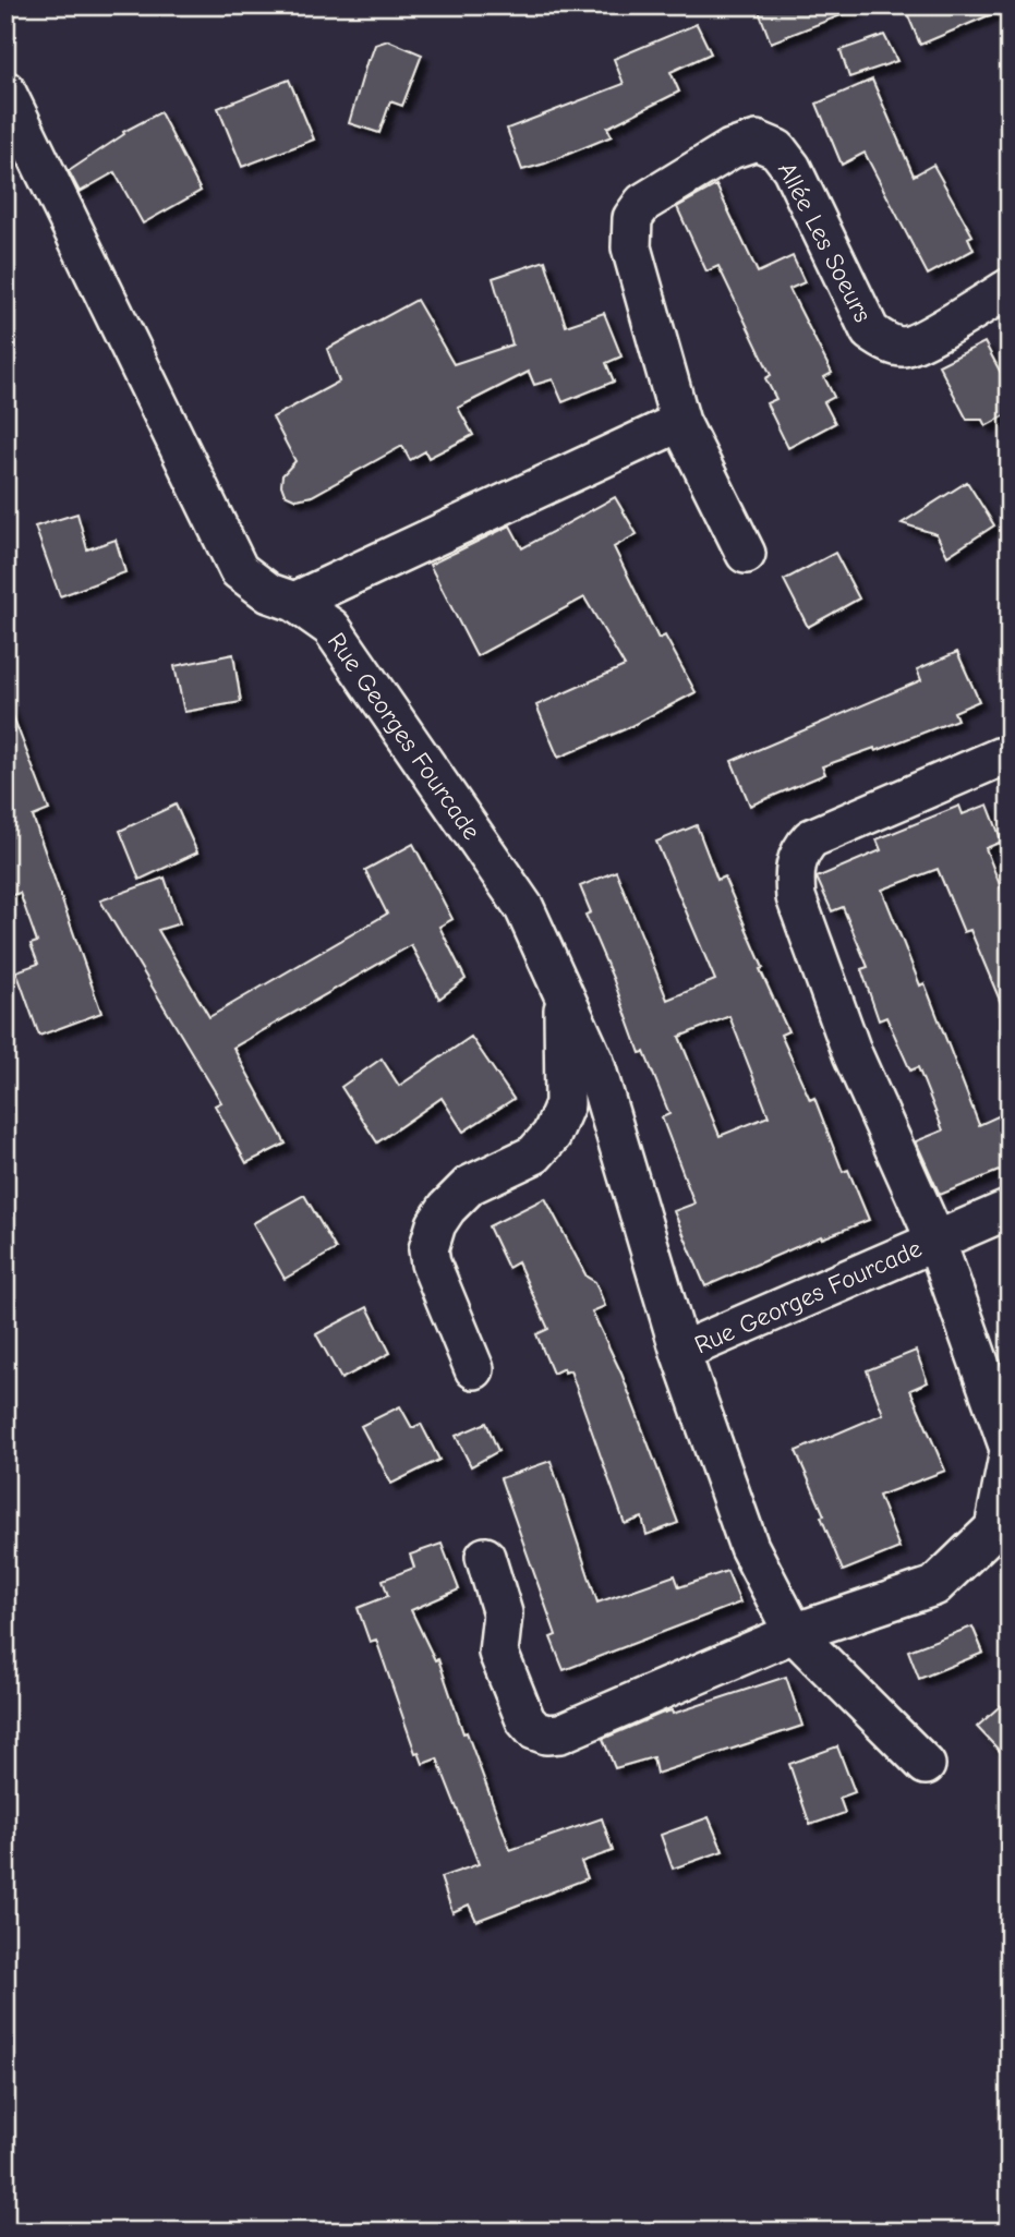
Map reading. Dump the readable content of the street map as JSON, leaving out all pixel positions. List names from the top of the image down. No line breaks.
{"streets":{"street":["Allée Les Soeurs","Rue Georges Fourcade"]}}
